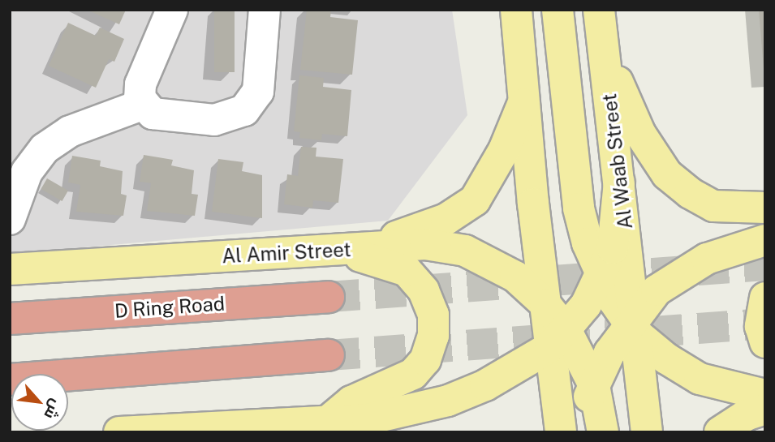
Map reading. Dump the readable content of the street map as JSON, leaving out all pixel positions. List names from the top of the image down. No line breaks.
{"streets":{"highway":["D Ring Road"],"main road":["Al Waab Street","Al Amir Street"]},"north":"bottom right"}
